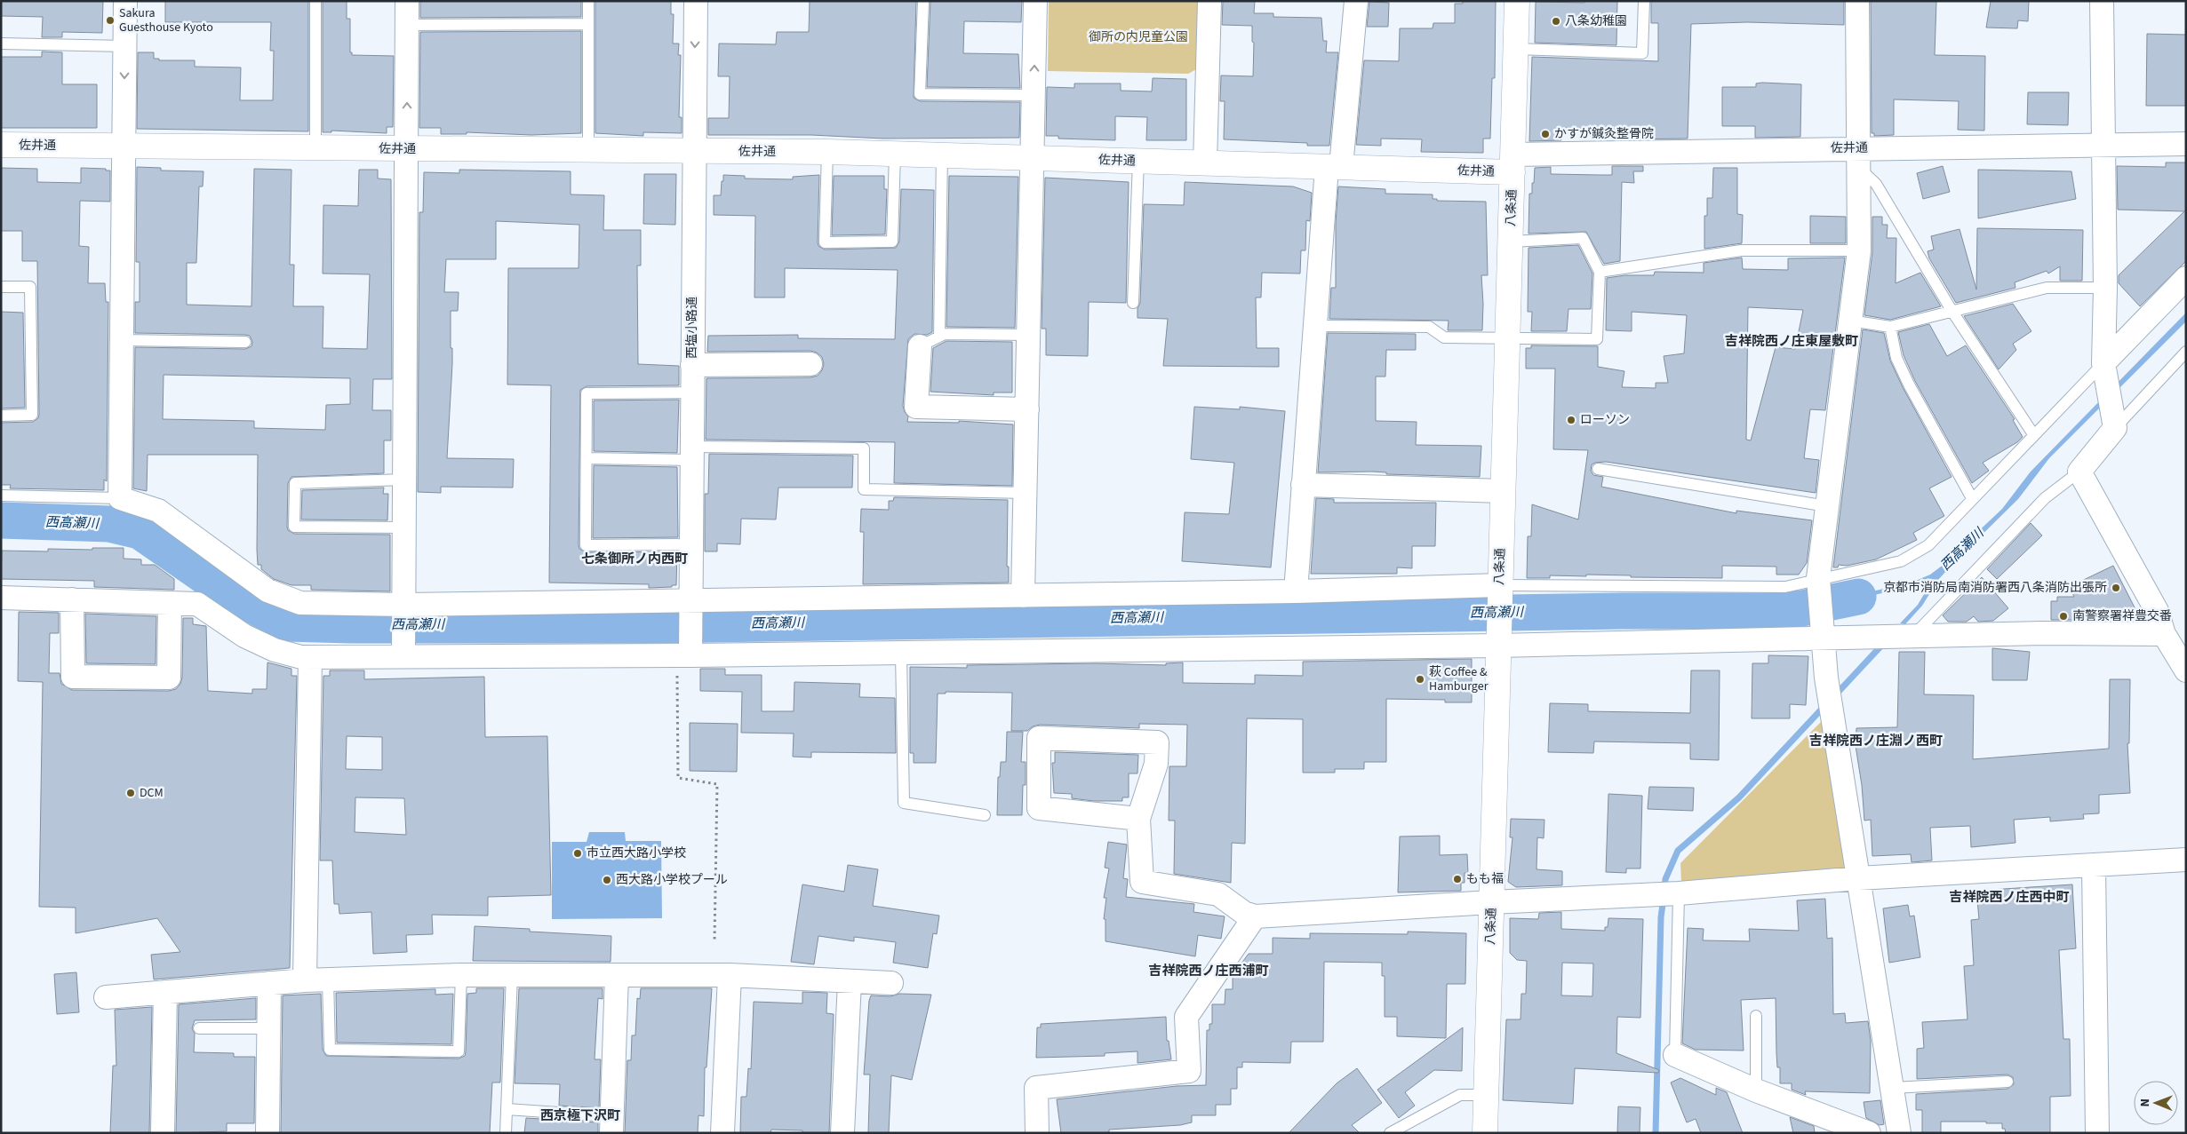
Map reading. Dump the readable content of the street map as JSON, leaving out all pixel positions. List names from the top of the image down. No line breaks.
{"streets":{"street":["佐井通","八条通","西塩小路通"]},"crossings":[["佐井通","八条通"],["佐井通","西塩小路通"]],"districts":["吉祥院西ノ庄東屋敷町","七条御所ノ内西町","吉祥院西ノ庄淵ノ西町","吉祥院西ノ庄西中町","吉祥院西ノ庄西浦町","西京極下沢町"],"water":["西高瀬川"],"parks":["御所の内児童公園"],"places":["Sakura Guesthouse Kyoto","八条幼稚園","かすが鍼灸整骨院","ローソン","京都市消防局南消防署西八条消防出張所","南警察署祥豊交番","萩 Coffee & Hamburger","DCM","市立西大路小学校","もも福","西大路小学校プール"],"north":"left"}
